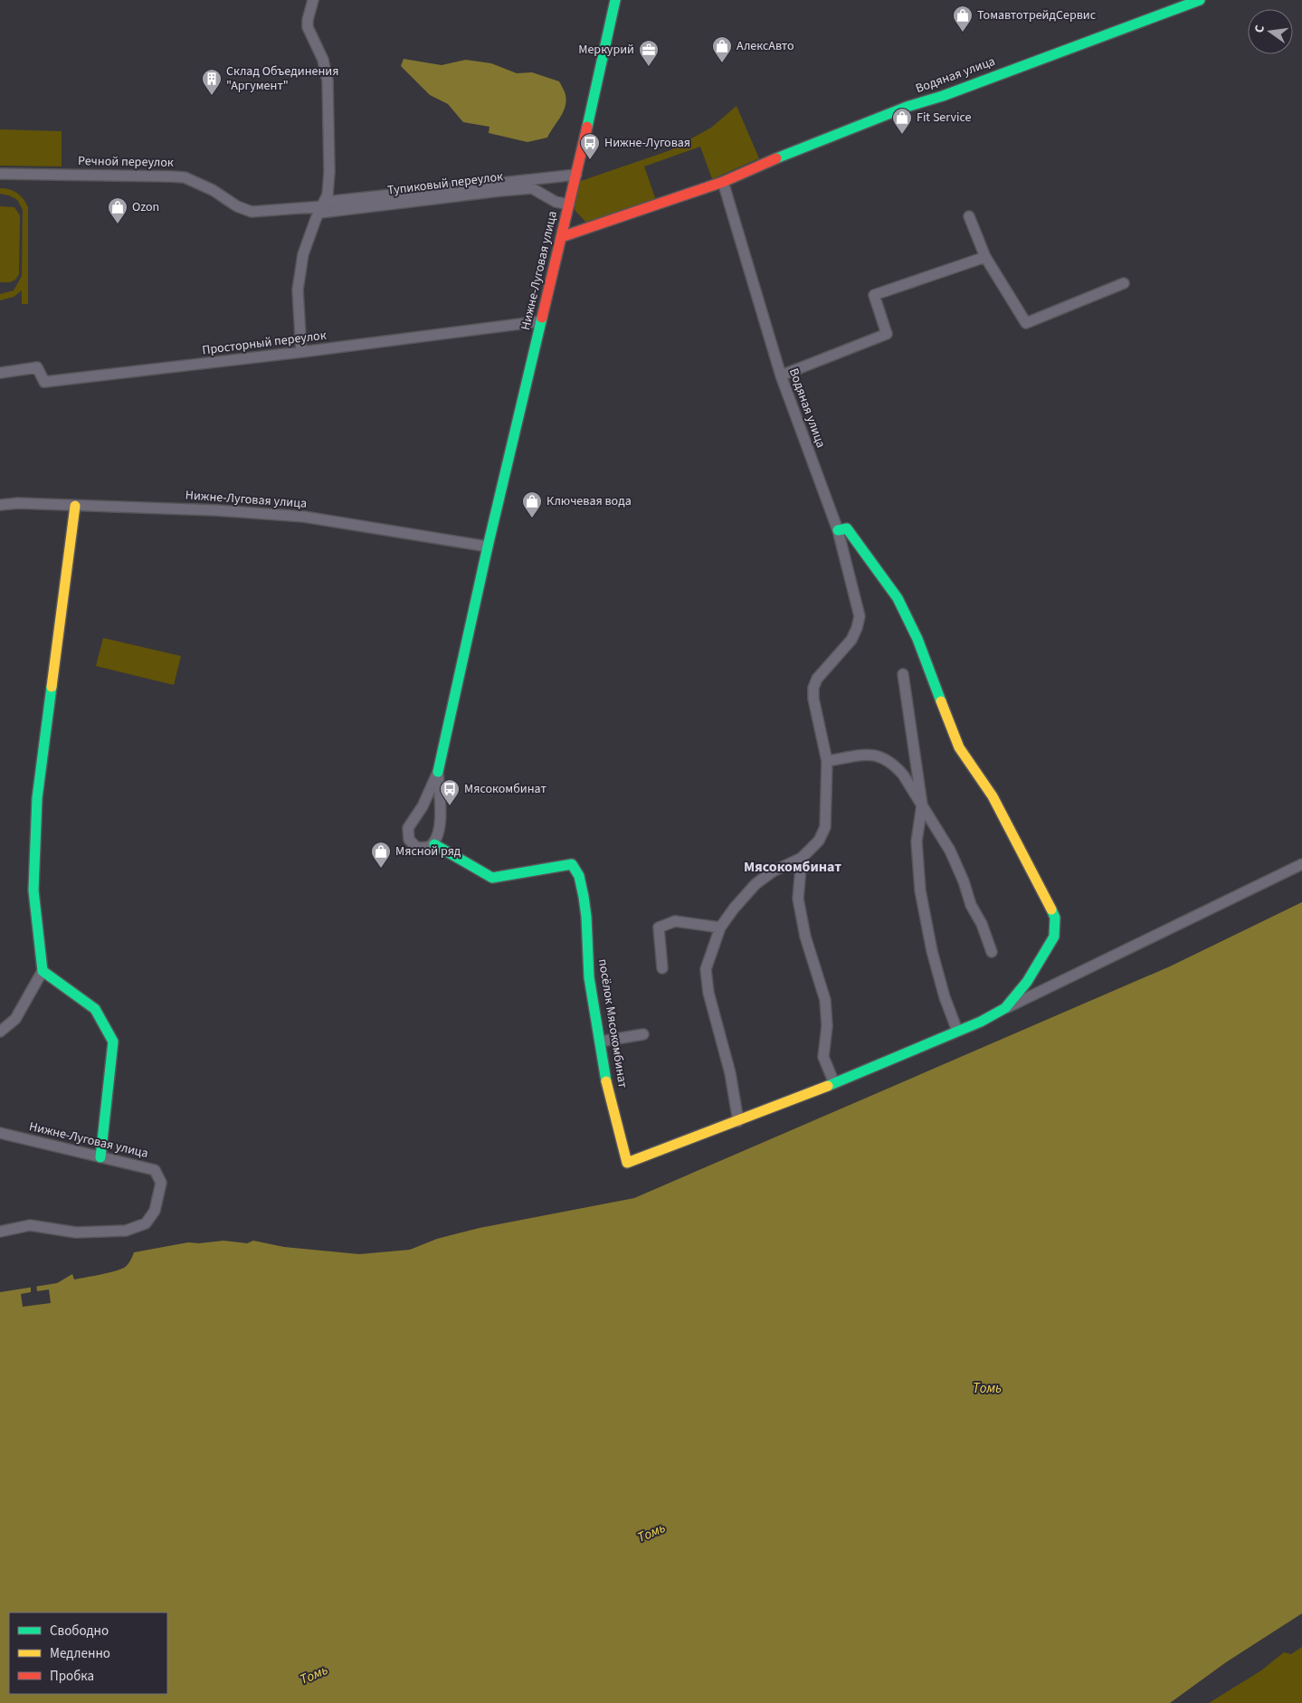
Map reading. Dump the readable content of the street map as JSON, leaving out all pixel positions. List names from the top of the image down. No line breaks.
{"streets":{"street":["Водяная улица","Речной переулок","Тупиковый переулок","Нижне-Луговая улица","Просторный переулок","посёлок Мясокомбинат"]},"crossings":[["Водяная улица","Нижне-Луговая улица"],["Водяная улица","посёлок Мясокомбинат"],["Речной переулок","Тупиковый переулок"],["Тупиковый переулок","Нижне-Луговая улица"],["Нижне-Луговая улица","Просторный переулок"]],"districts":["Мясокомбинат"],"water":["Томь"],"places":{"shop":["ТомавтотрейдСервис","АлексАвто","Fit Service","Ozon","Ключевая вода","Мясной ряд"],"office":["Меркурий"],"building":["Склад Объединения \"Аргумент\""],"bus stop":["Нижне-Луговая","Мясокомбинат"]},"legend":["Свободно","Медленно","Пробка"],"north":"left"}
